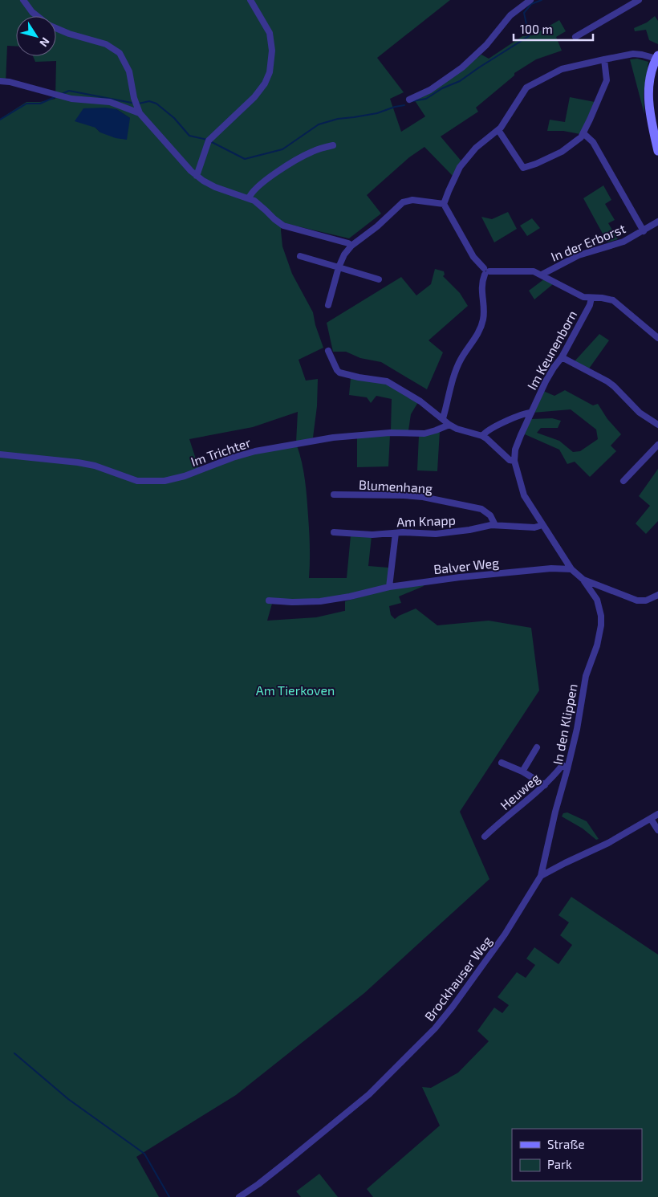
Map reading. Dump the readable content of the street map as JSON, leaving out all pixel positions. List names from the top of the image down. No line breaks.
{"streets":{"street":["In der Erborst","Im Keunenborn","Im Trichter","Blumenhang","Am Knapp","Balver Weg","In den Klippen","Heuweg","Brockhauser Weg"]},"crossings":[["Blumenhang","Am Knapp"],["In den Klippen","Heuweg"],["In den Klippen","Brockhauser Weg"]],"parks":["Am Tierkoven"],"legend":["Straße","Park"],"scale_bar":"100 m","north":"bottom right"}
